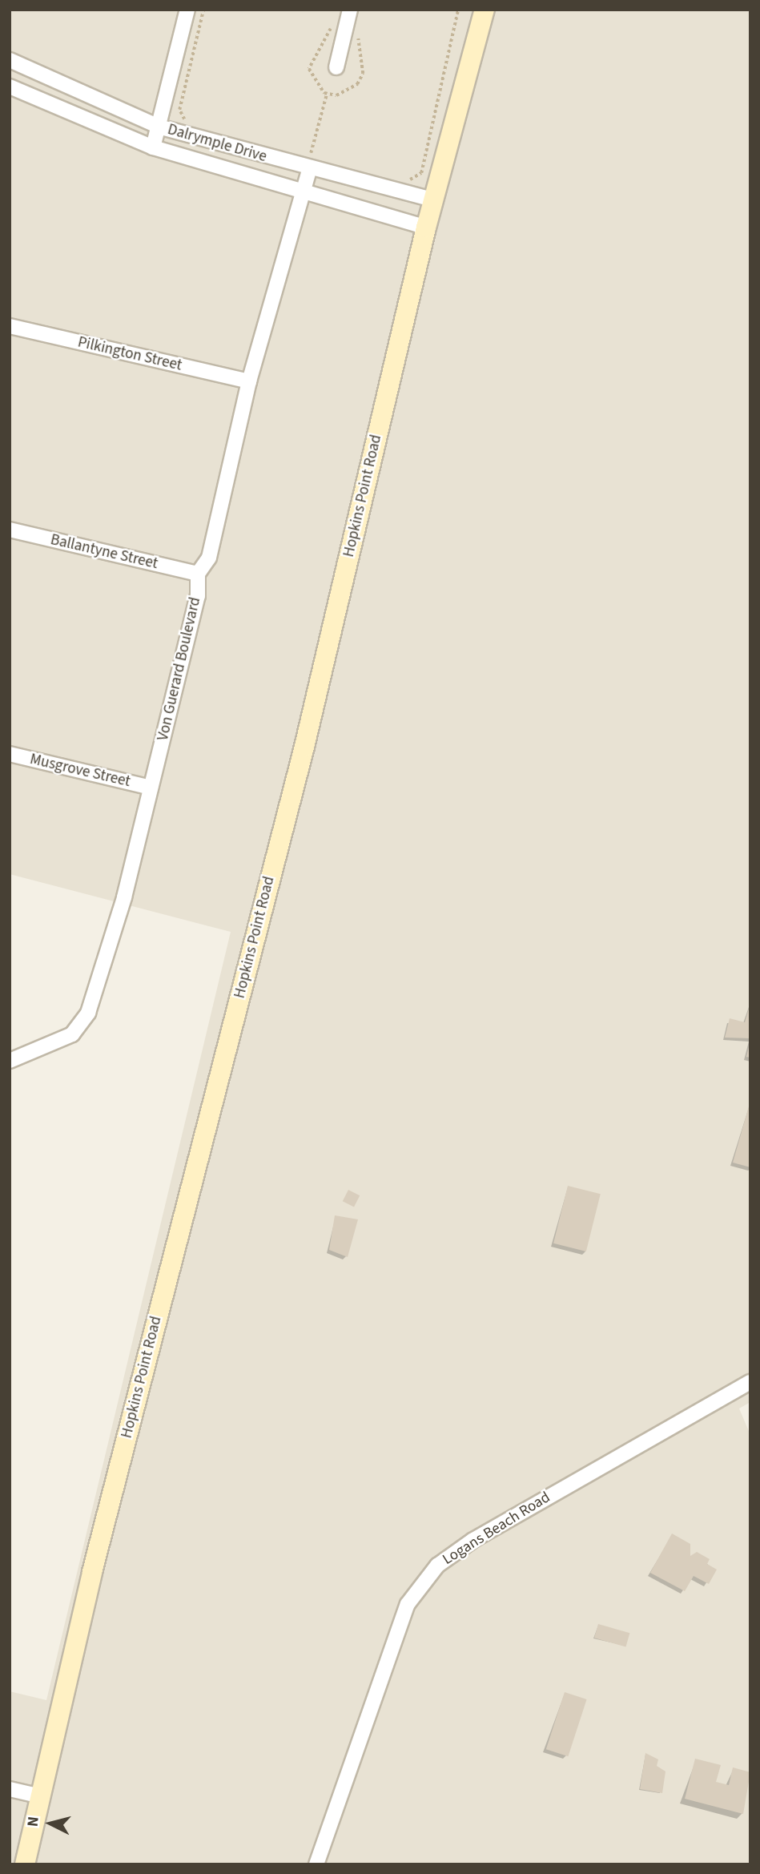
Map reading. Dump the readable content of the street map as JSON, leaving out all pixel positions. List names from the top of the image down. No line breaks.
{"streets":{"street":["Dalrymple Drive","Pilkington Street","Hopkins Point Road","Ballantyne Street","Von Guerard Boulevard","Musgrove Street","Logans Beach Road"]},"crossings":[["Dalrymple Drive","Hopkins Point Road"],["Dalrymple Drive","Von Guerard Boulevard"],["Pilkington Street","Von Guerard Boulevard"],["Ballantyne Street","Von Guerard Boulevard"],["Von Guerard Boulevard","Musgrove Street"]],"north":"left"}
